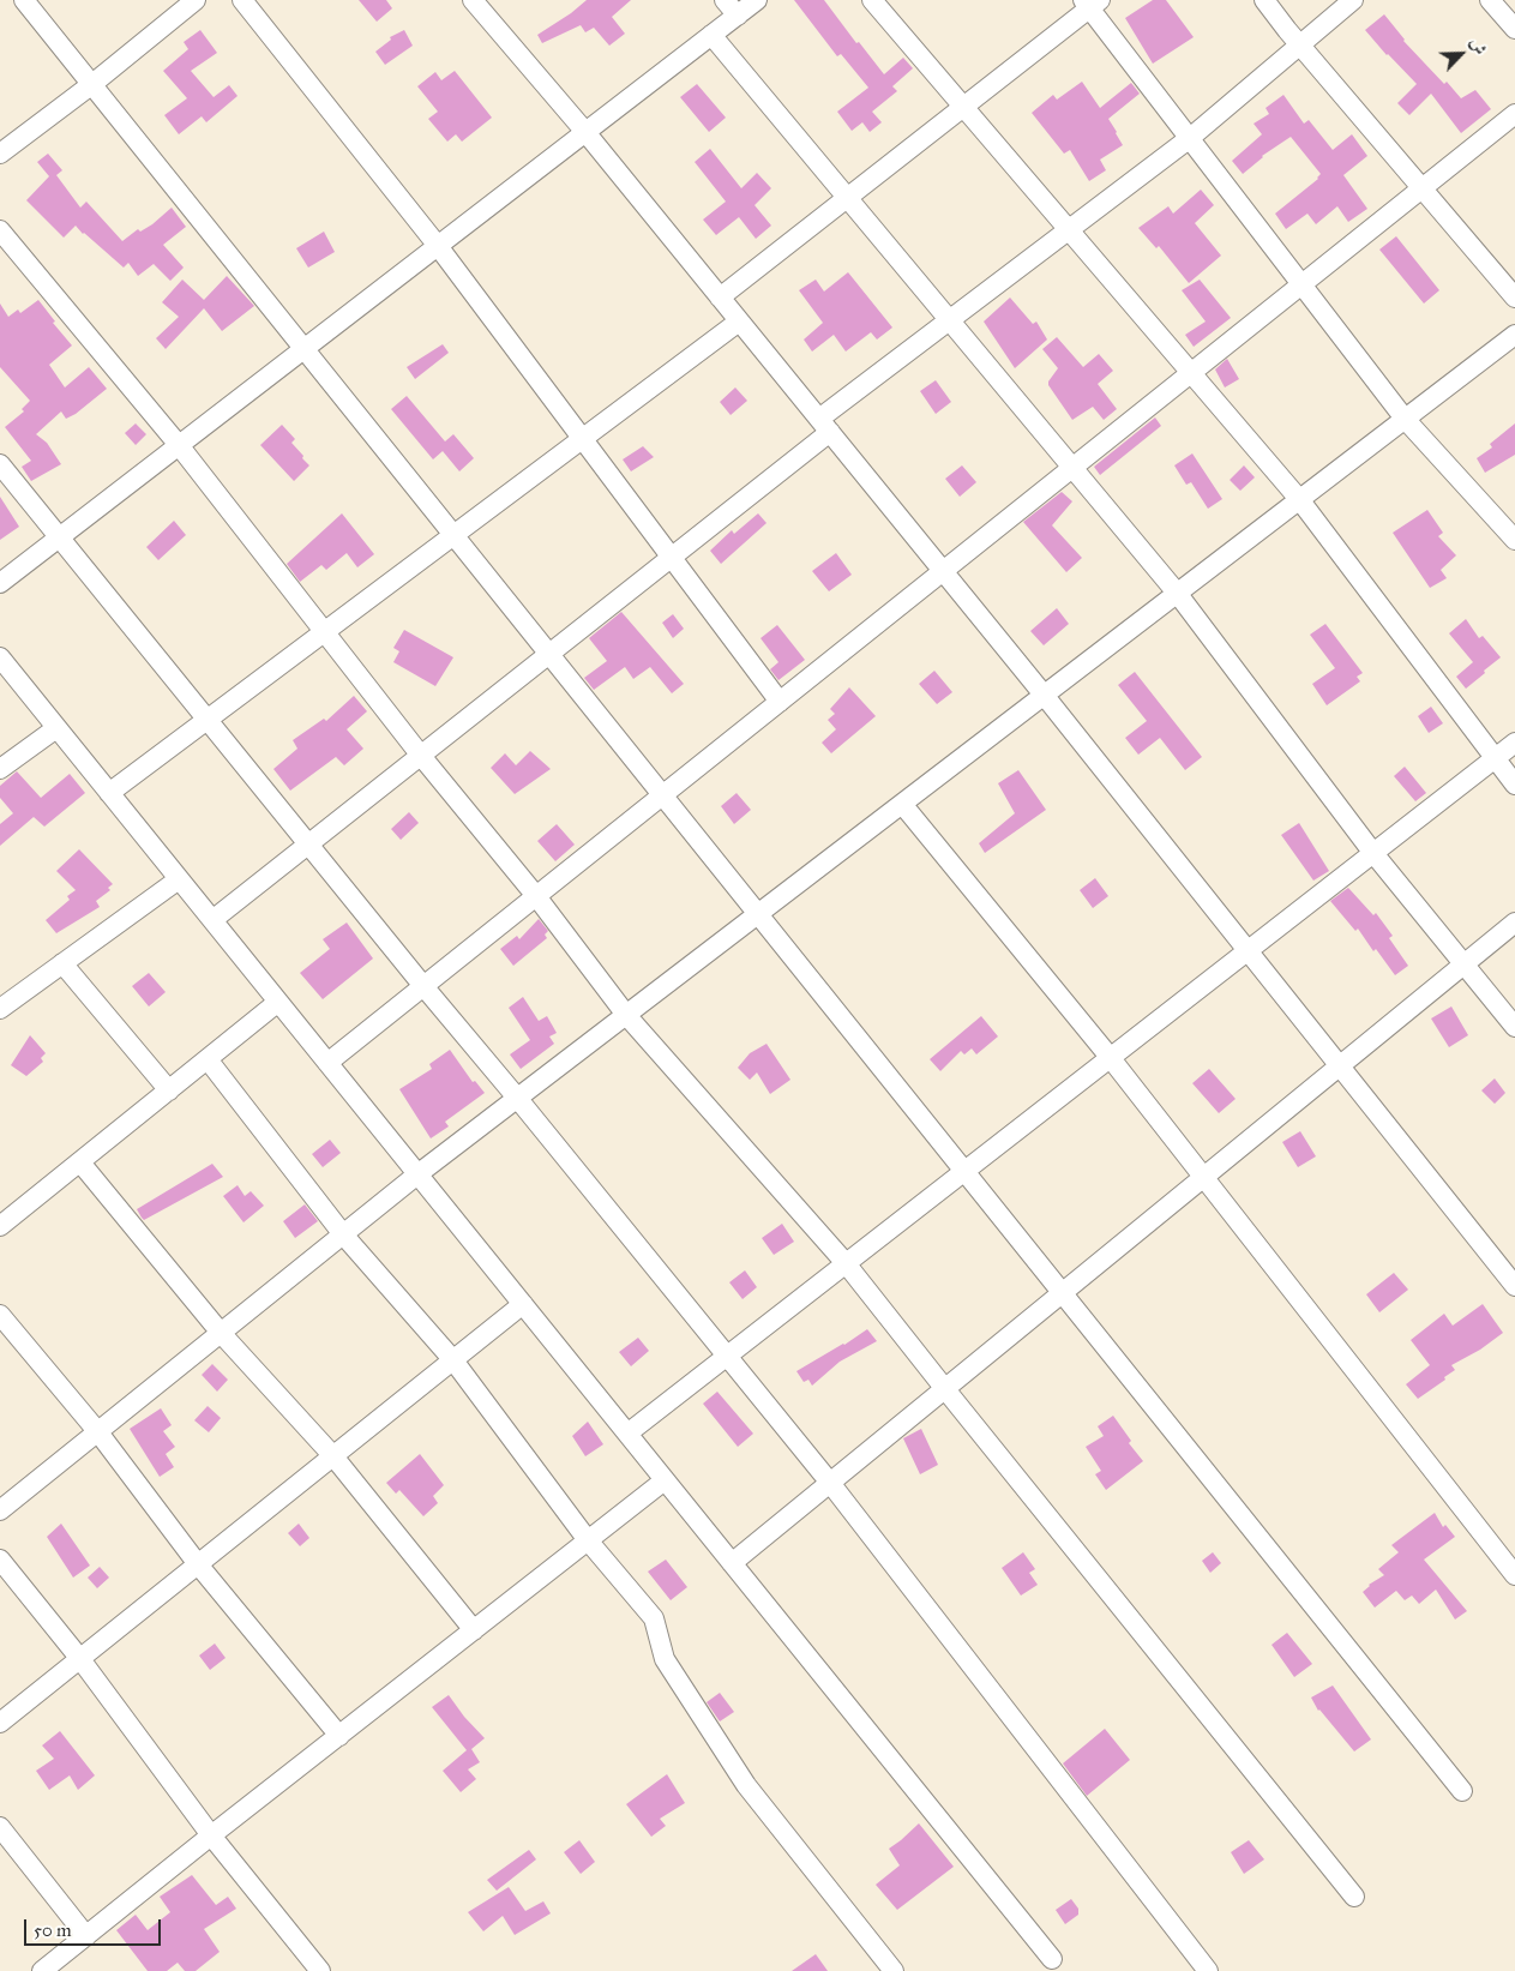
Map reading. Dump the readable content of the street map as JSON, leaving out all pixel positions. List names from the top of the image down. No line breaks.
{"scale_bar":"50 m","north":"top right"}
